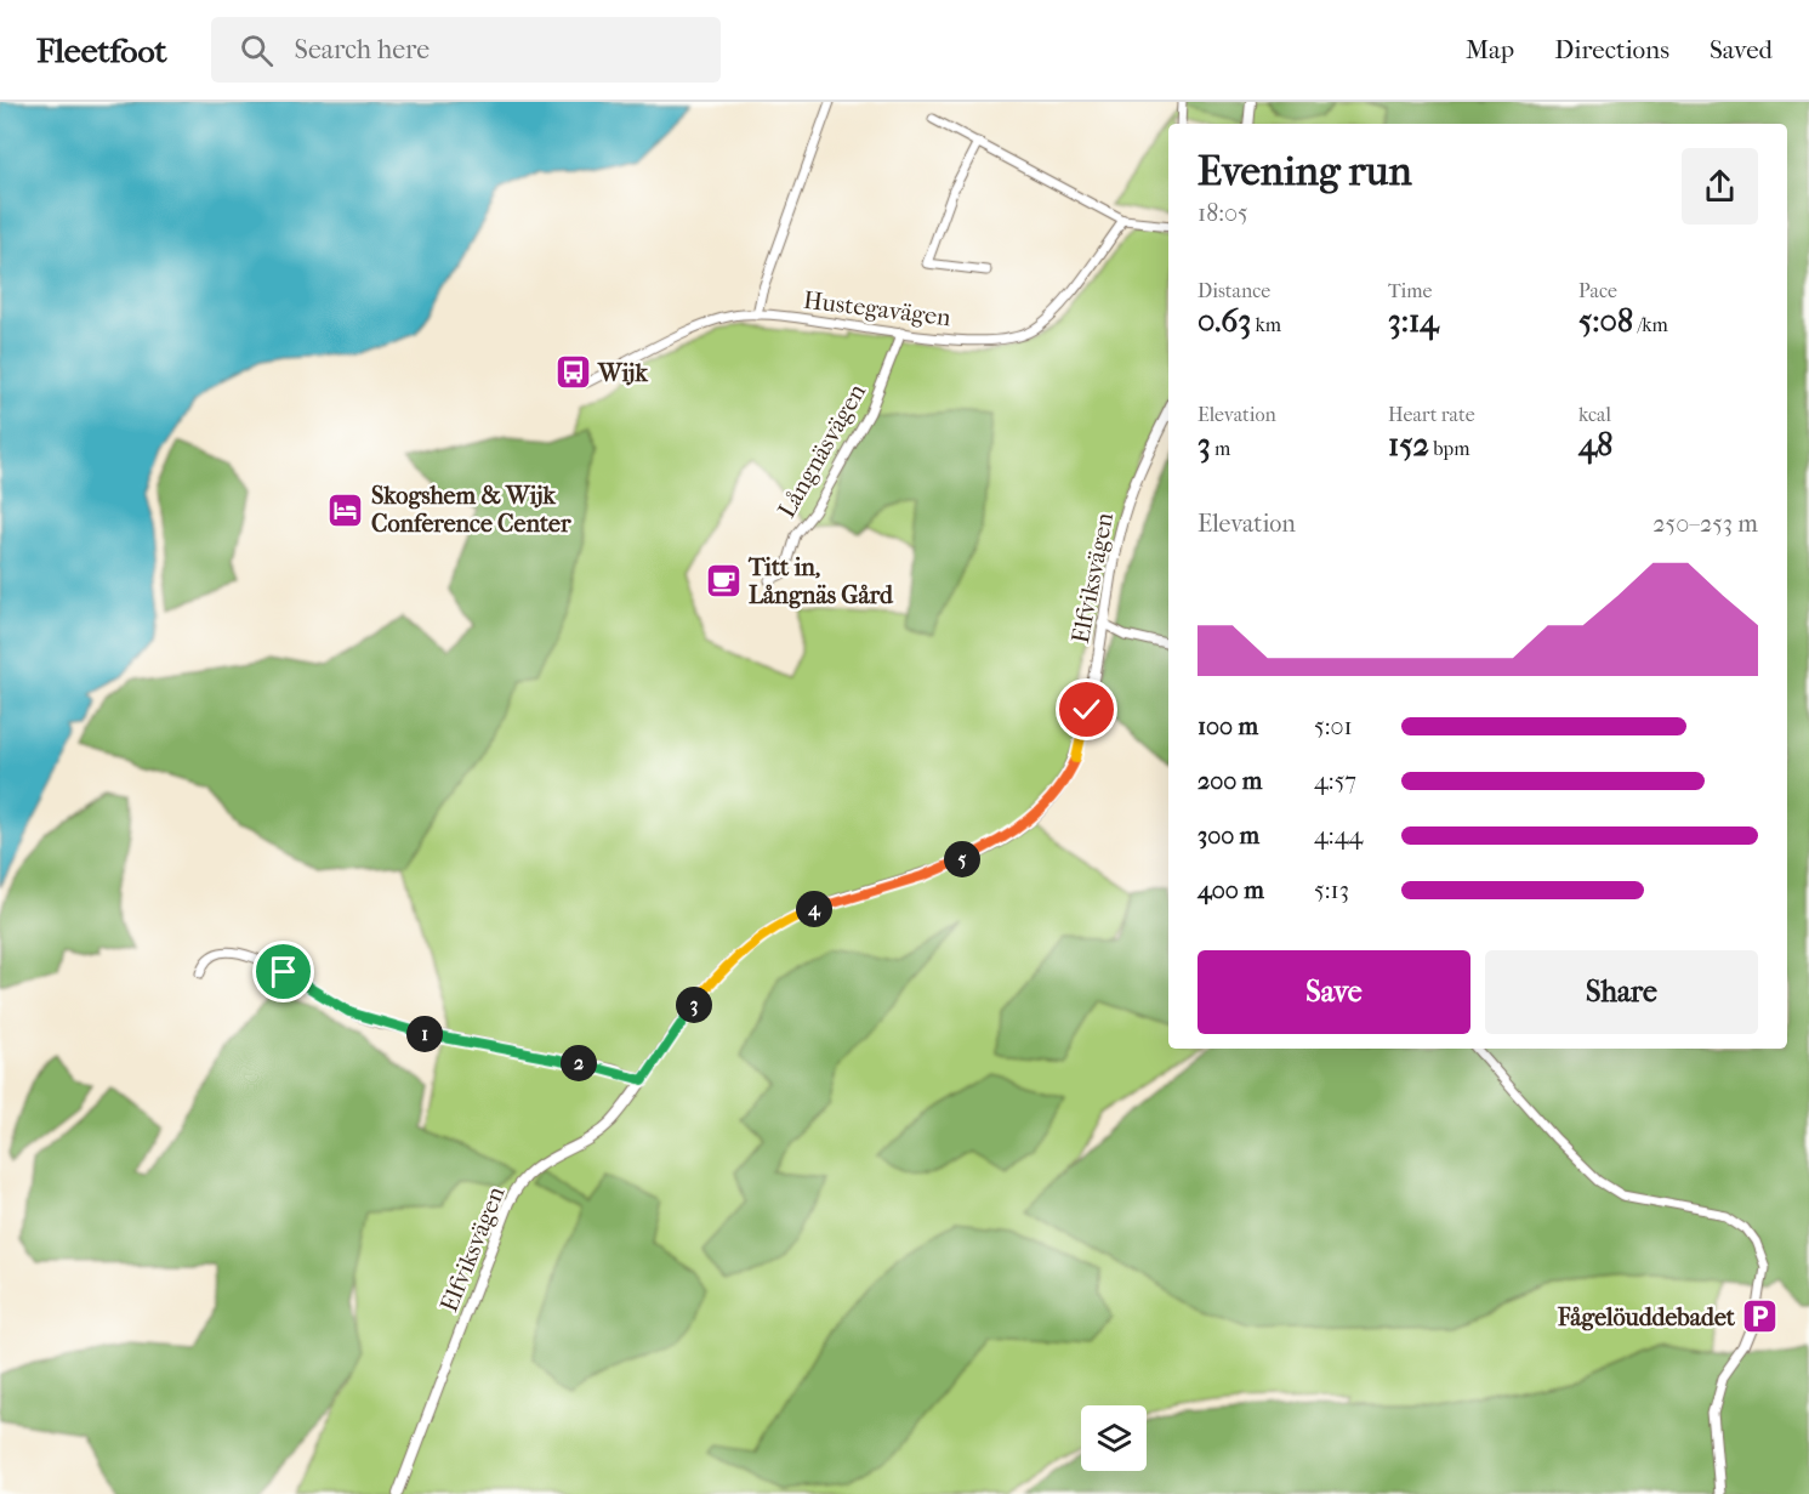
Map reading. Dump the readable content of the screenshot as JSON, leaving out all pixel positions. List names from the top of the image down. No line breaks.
{"streets":{"street":["Hustegavägen","Långnäsvägen","Elfviksvägen"]},"crossings":[["Hustegavägen","Långnäsvägen"]],"places":{"bus stop":["Wijk"],"hotel":["Skogshem & Wijk Conference Center"],"cafe":["Titt in, Långnäs Gård"],"parking":["Fågelöuddebadet"]},"page":{"header":"Fleetfoot","search":"Search here","nav":["Map","Directions","Saved"],"heading":["Evening run","18:05"],"stats":[["Distance","0.63 km"],["Time","3:14"],["Pace","5:08 /km"],["Elevation","3 m"],["Heart rate","152 bpm"],["kcal","48"]],"chart":["Elevation","250–253 m"],"list":[{"name":"100 m","note":"5:01"},{"name":"200 m","note":"4:57"},{"name":"300 m","note":"4:44"},{"name":"400 m","note":"5:13"}],"pins":["5","4","3","1","2"],"buttons":["Save","Share"]}}
